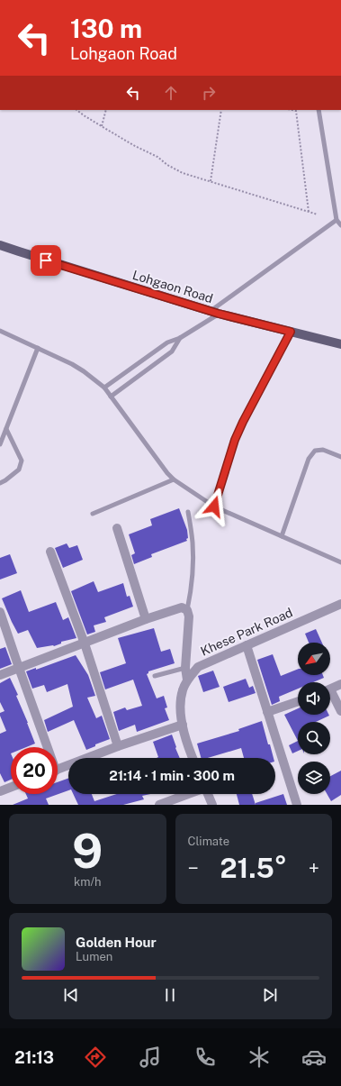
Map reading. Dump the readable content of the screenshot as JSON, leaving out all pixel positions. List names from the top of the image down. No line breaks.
{"streets":{"main road":["Lohgaon Road"],"street":["Khese Park Road"]},"north":"bottom left","page":{"turn":["130 m","Lohgaon Road"],"limit":"20","trip":"21:14 · 1 min · 300 m","tile":[["9","km/h"],"Climate"],"heat":["−","21.5°","+"],"song":["Golden Hour","Lumen"],"tabs":"21:13"}}
